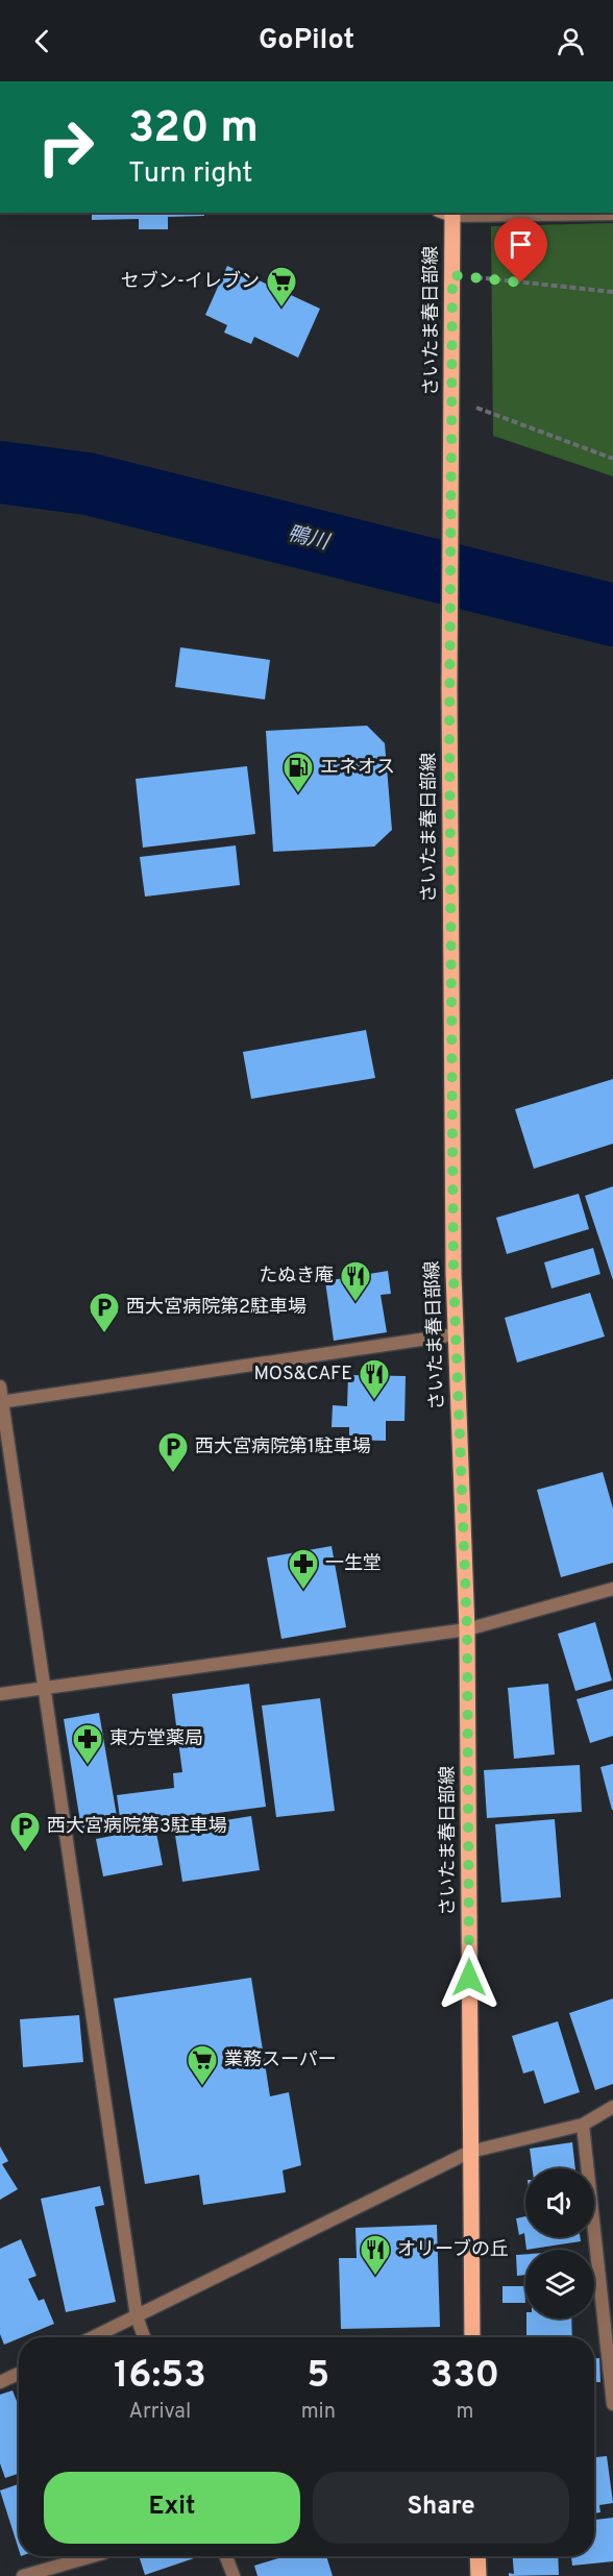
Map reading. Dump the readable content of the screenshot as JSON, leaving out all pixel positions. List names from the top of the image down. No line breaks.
{"streets":{"main road":["さいたま春日部線"]},"water":["鴨川"],"places":{"supermarket":["セブン-イレブン","業務スーパー"],"fuel station":["エネオス"],"restaurant":["たぬき庵","MOS&CAFE","オリーブの丘"],"parking":["西大宮病院第2駐車場","西大宮病院第1駐車場","西大宮病院第3駐車場"],"pharmacy":["一生堂","東方堂薬局"]},"page":{"header":"GoPilot","turn":["320 m","Turn right"],"eta":["16:53","Arrival","5","min","330","m"],"buttons":["Exit","Share"]}}
